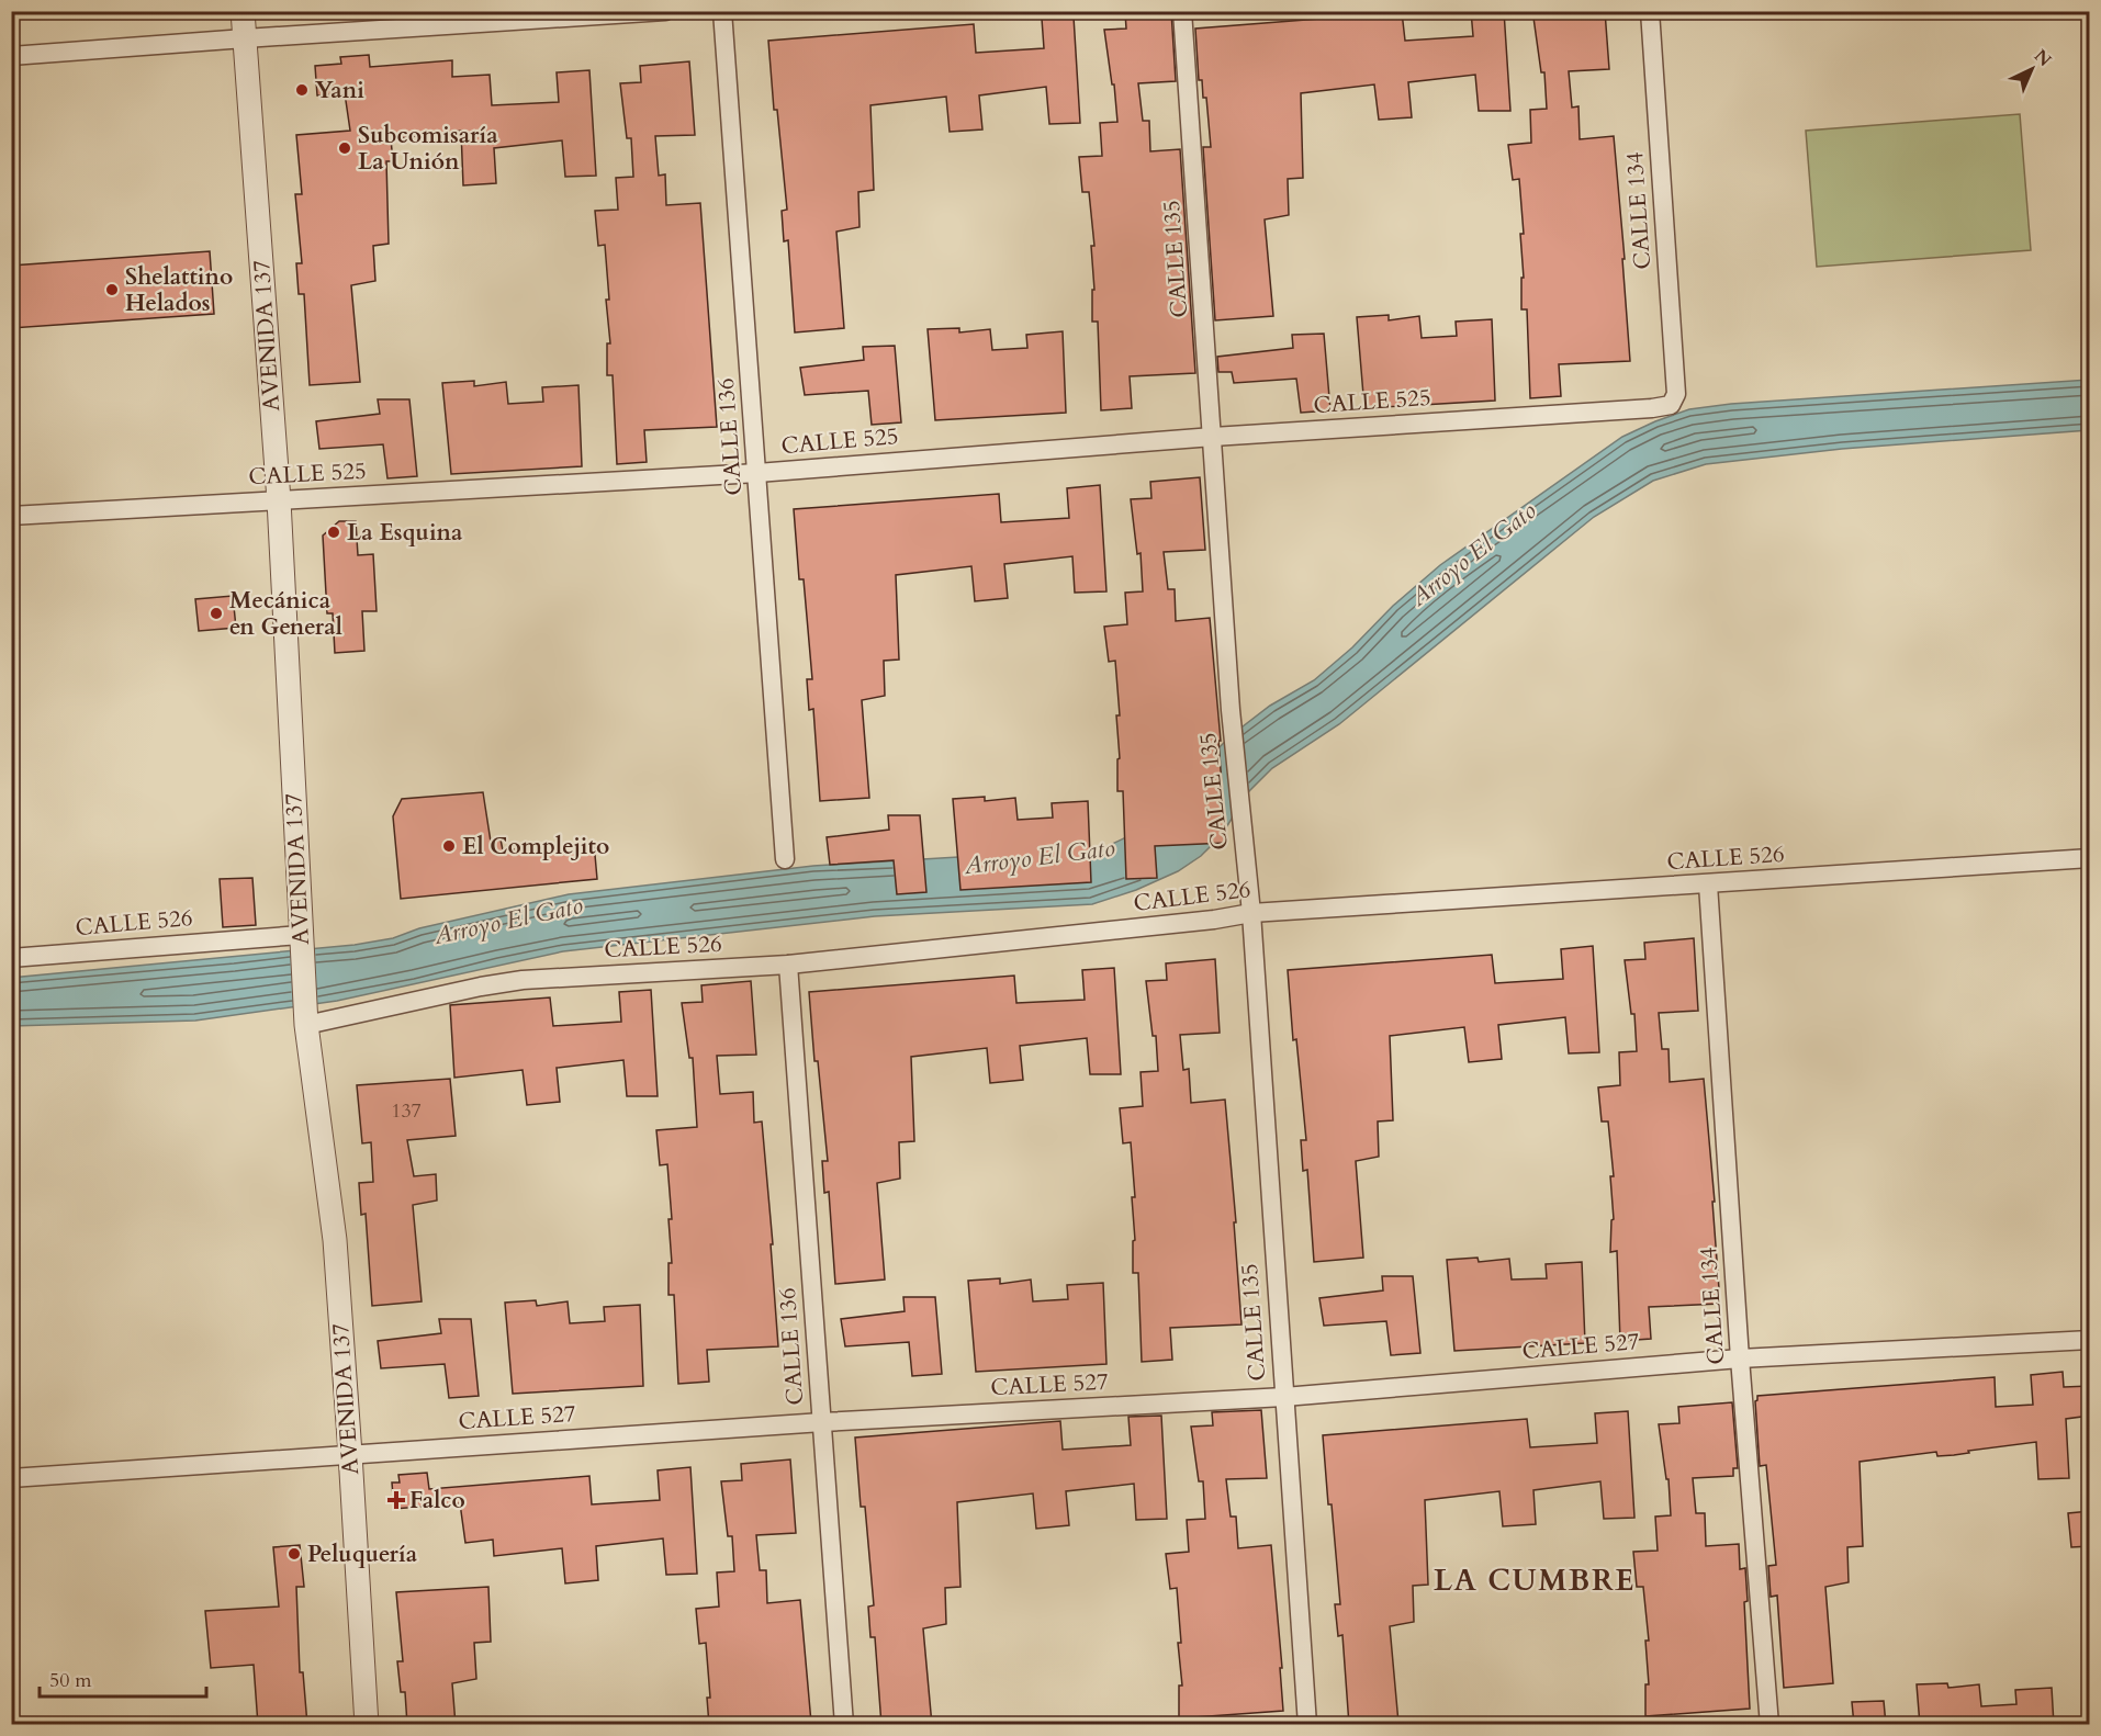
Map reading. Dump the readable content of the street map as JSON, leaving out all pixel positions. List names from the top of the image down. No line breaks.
{"streets":{"street":["CALLE 134","CALLE 135","AVENIDA 137","CALLE 525","CALLE 136","CALLE 526","CALLE 527"]},"crossings":[["CALLE 134","CALLE 525"],["CALLE 134","CALLE 526"],["CALLE 134","CALLE 527"],["CALLE 135","CALLE 525"],["CALLE 135","CALLE 526"],["CALLE 135","CALLE 527"],["AVENIDA 137","CALLE 525"],["AVENIDA 137","CALLE 526"],["AVENIDA 137","CALLE 527"],["CALLE 525","CALLE 136"],["CALLE 136","CALLE 526"],["CALLE 136","CALLE 527"]],"districts":["LA CUMBRE"],"water":["Arroyo El Gato"],"places":{"other":["Yani","Subcomisaría La Unión","Shelattino Helados","La Esquina","Mecánica en General","El Complejito","Peluquería"],"health":["Falco"]},"house_numbers":["137"],"scale_bar":"50 m","north":"top right"}
